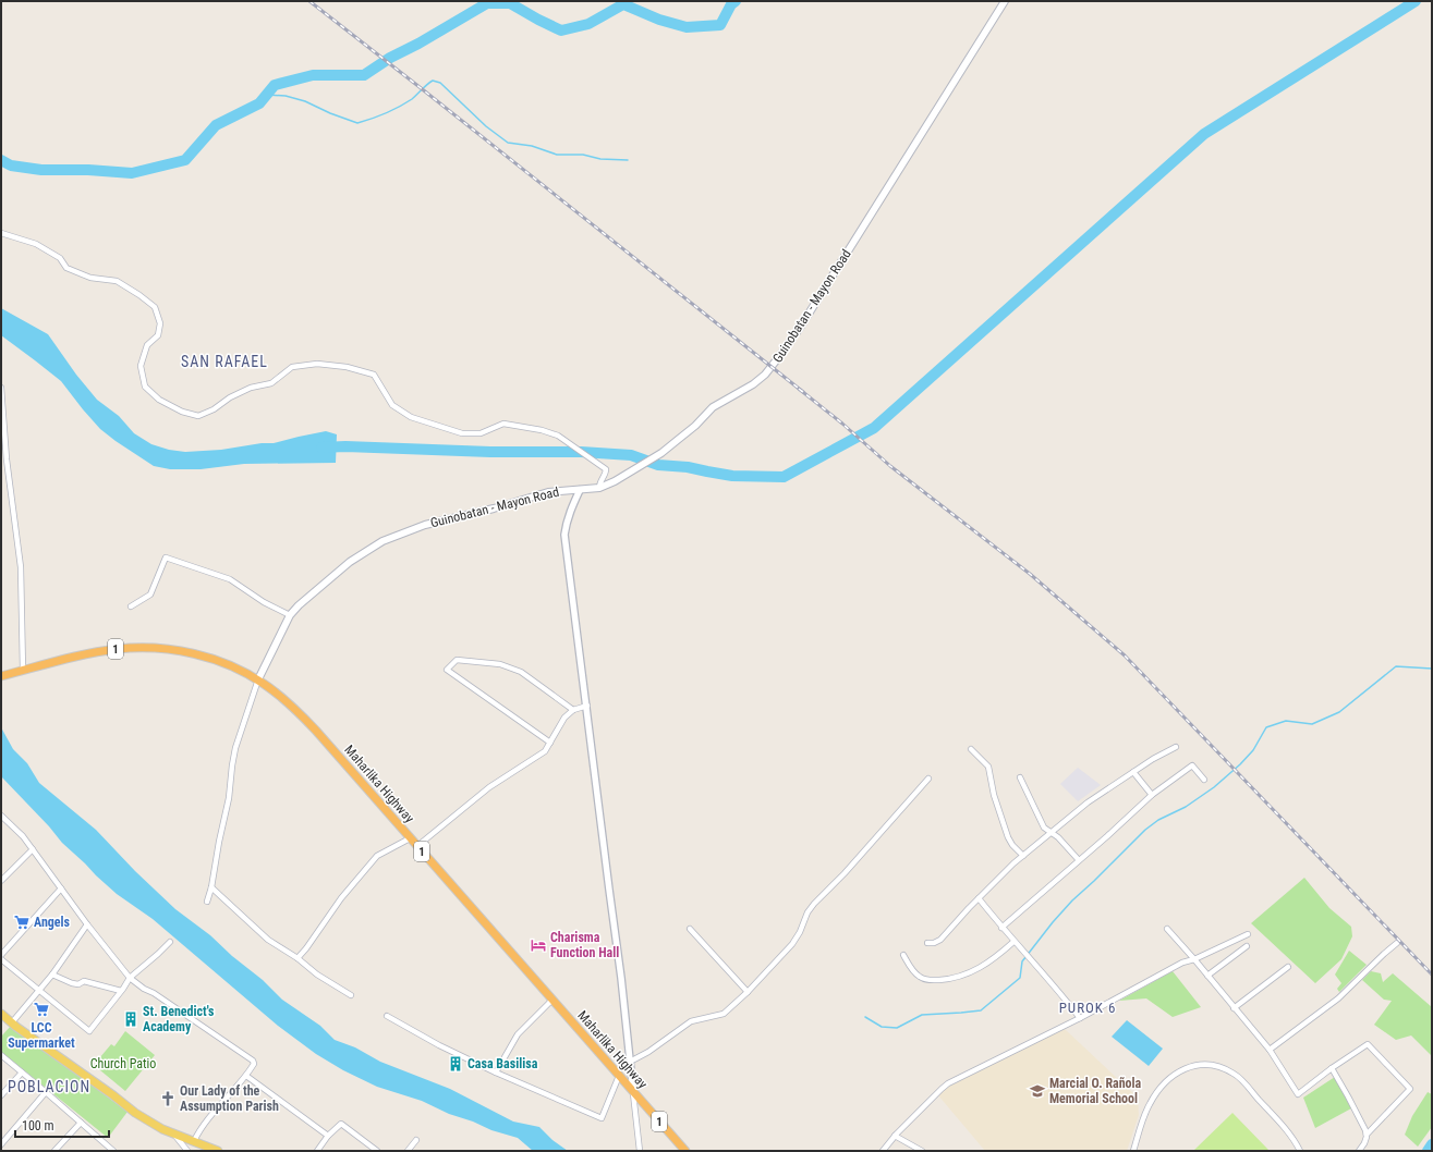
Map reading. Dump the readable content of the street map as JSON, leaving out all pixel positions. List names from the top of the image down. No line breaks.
{"streets":{"highway":["1","Maharlika Highway"],"main road":["Guinobatan - Mayon Road"]},"crossings":[["Guinobatan - Mayon Road","Maharlika Highway"]],"districts":["SAN RAFAEL","PUROK 6","POBLACION"],"parks":["Church Patio"],"places":{"supermarket":["Angels","LCC Supermarket"],"hotel":["Charisma Function Hall"],"building":["St. Benedict's Academy","Casa Basilisa"],"school or university":["Marcial O. Rañola Memorial School"],"church":["Our Lady of the Assumption Parish"]},"scale_bar":"100 m"}
